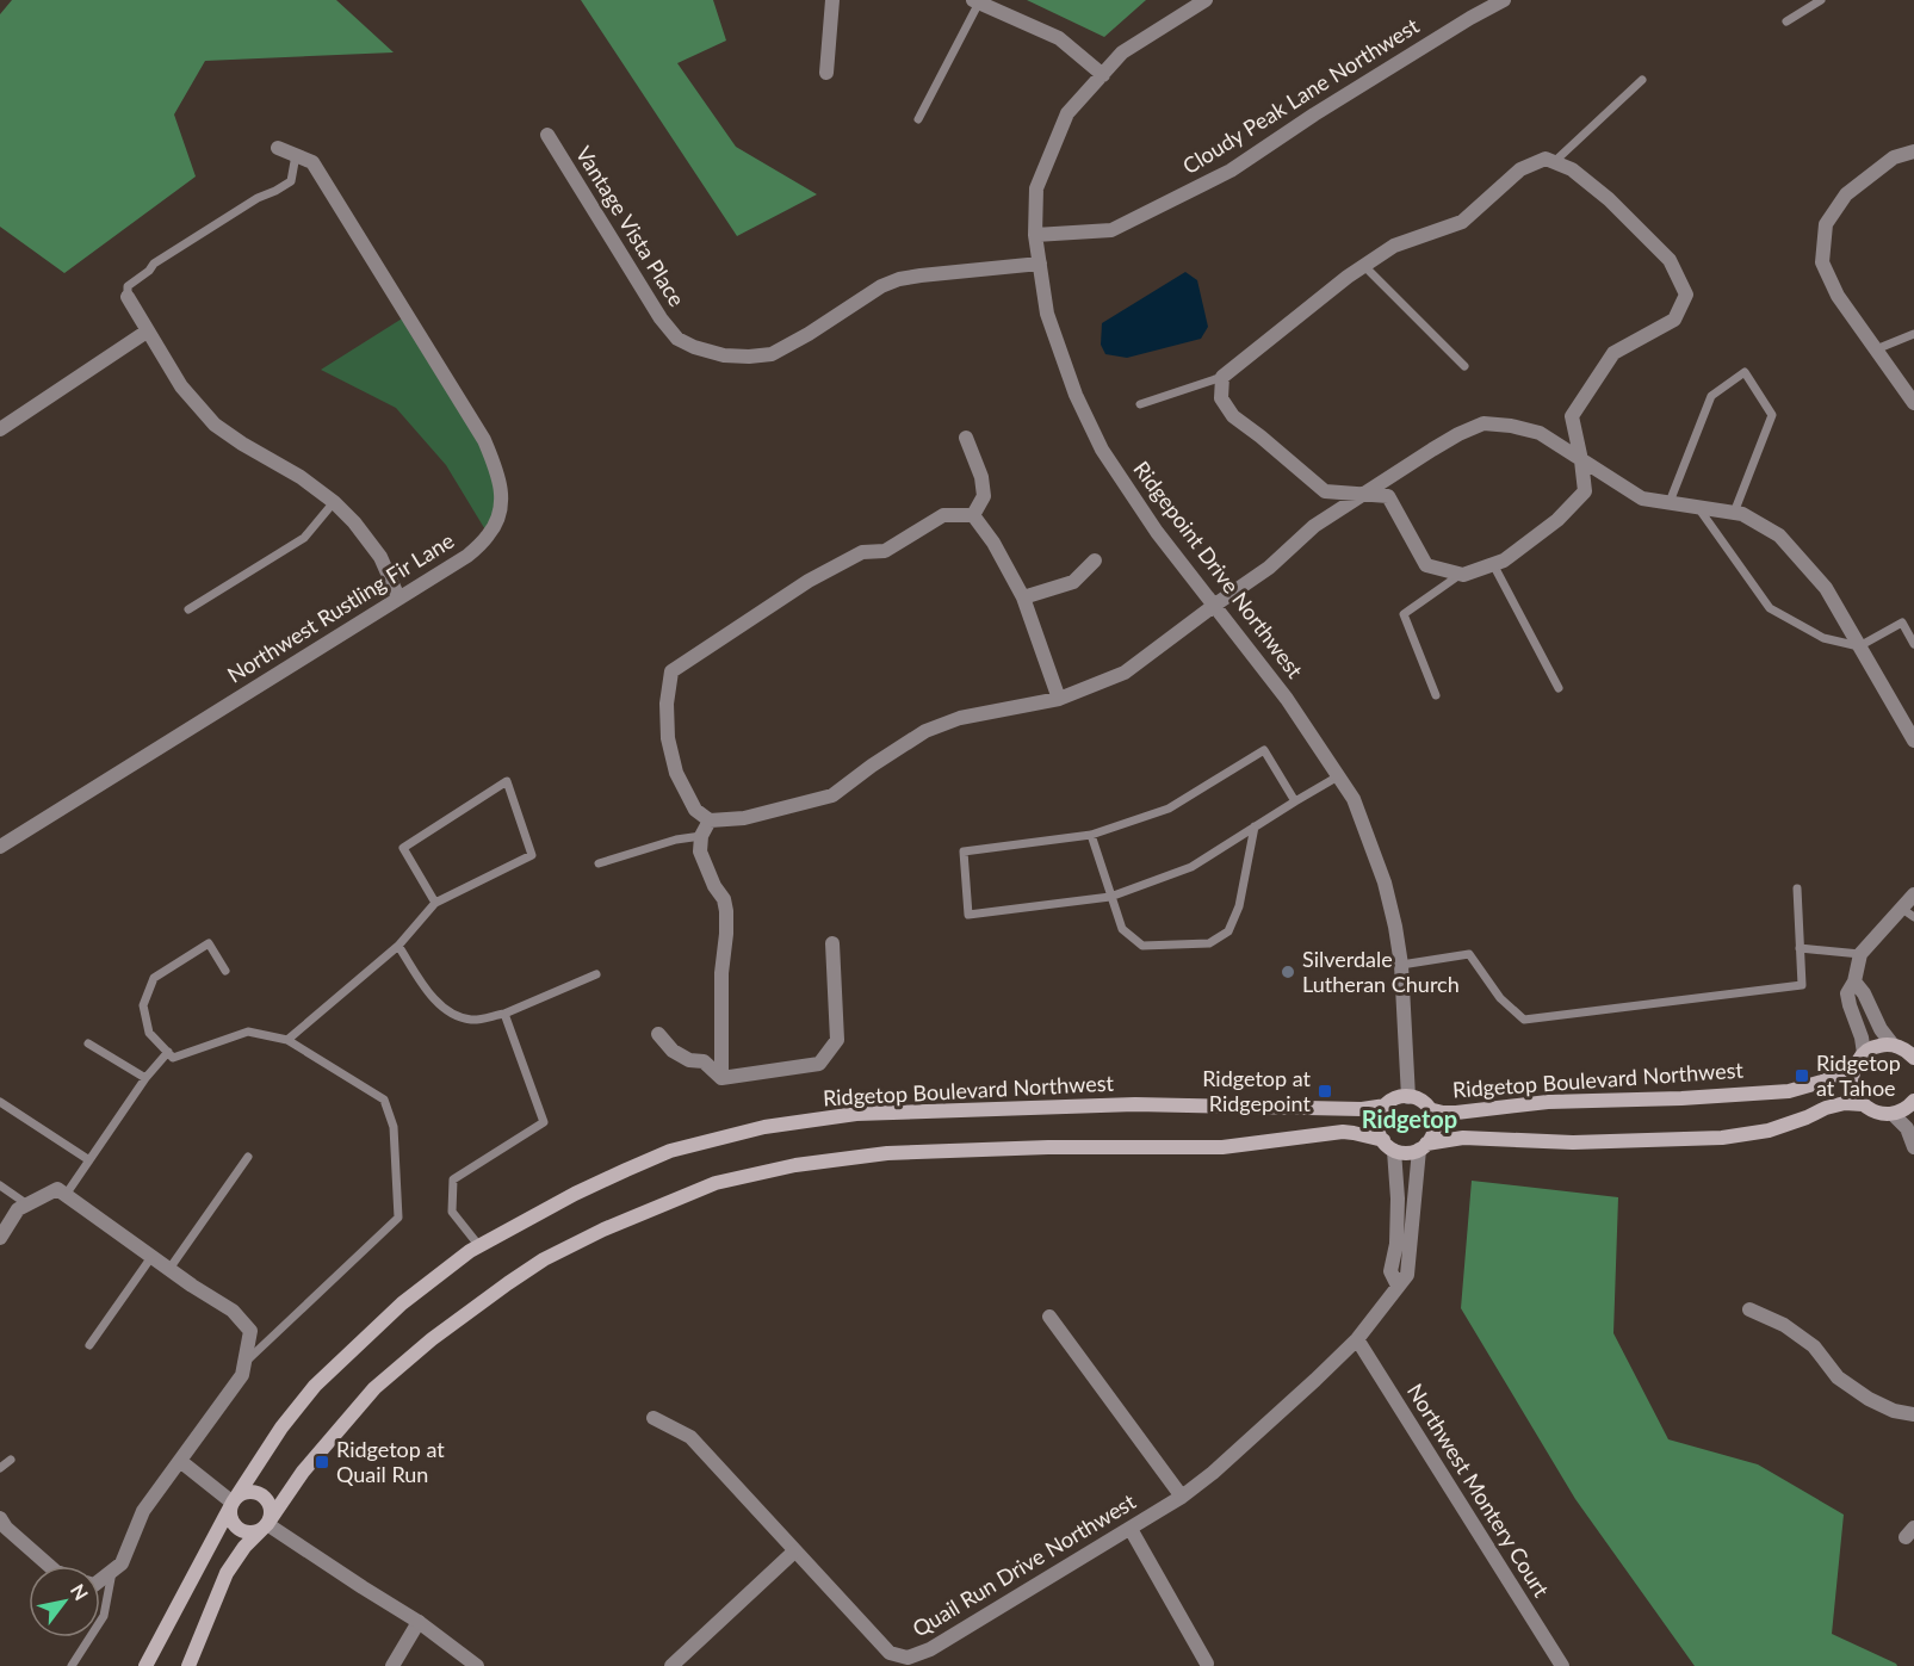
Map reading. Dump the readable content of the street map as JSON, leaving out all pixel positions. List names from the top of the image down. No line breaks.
{"streets":{"main road":["Ridgetop Boulevard Northwest"],"street":["Cloudy Peak Lane Northwest","Vantage Vista Place","Ridgepoint Drive Northwest","Northwest Rustling Fir Lane","Northwest Montery Court","Quail Run Drive Northwest"]},"crossings":[["Cloudy Peak Lane Northwest","Ridgepoint Drive Northwest"],["Vantage Vista Place","Ridgepoint Drive Northwest"],["Ridgepoint Drive Northwest","Ridgetop Boulevard Northwest"],["Ridgepoint Drive Northwest","Quail Run Drive Northwest"],["Ridgetop Boulevard Northwest","Quail Run Drive Northwest"],["Northwest Montery Court","Quail Run Drive Northwest"]],"districts":["Ridgetop"],"places":{"other":["Silverdale Lutheran Church"],"transit":["Ridgetop at Tahoe","Ridgetop at Ridgepoint","Ridgetop at Quail Run"]},"north":"top right"}
